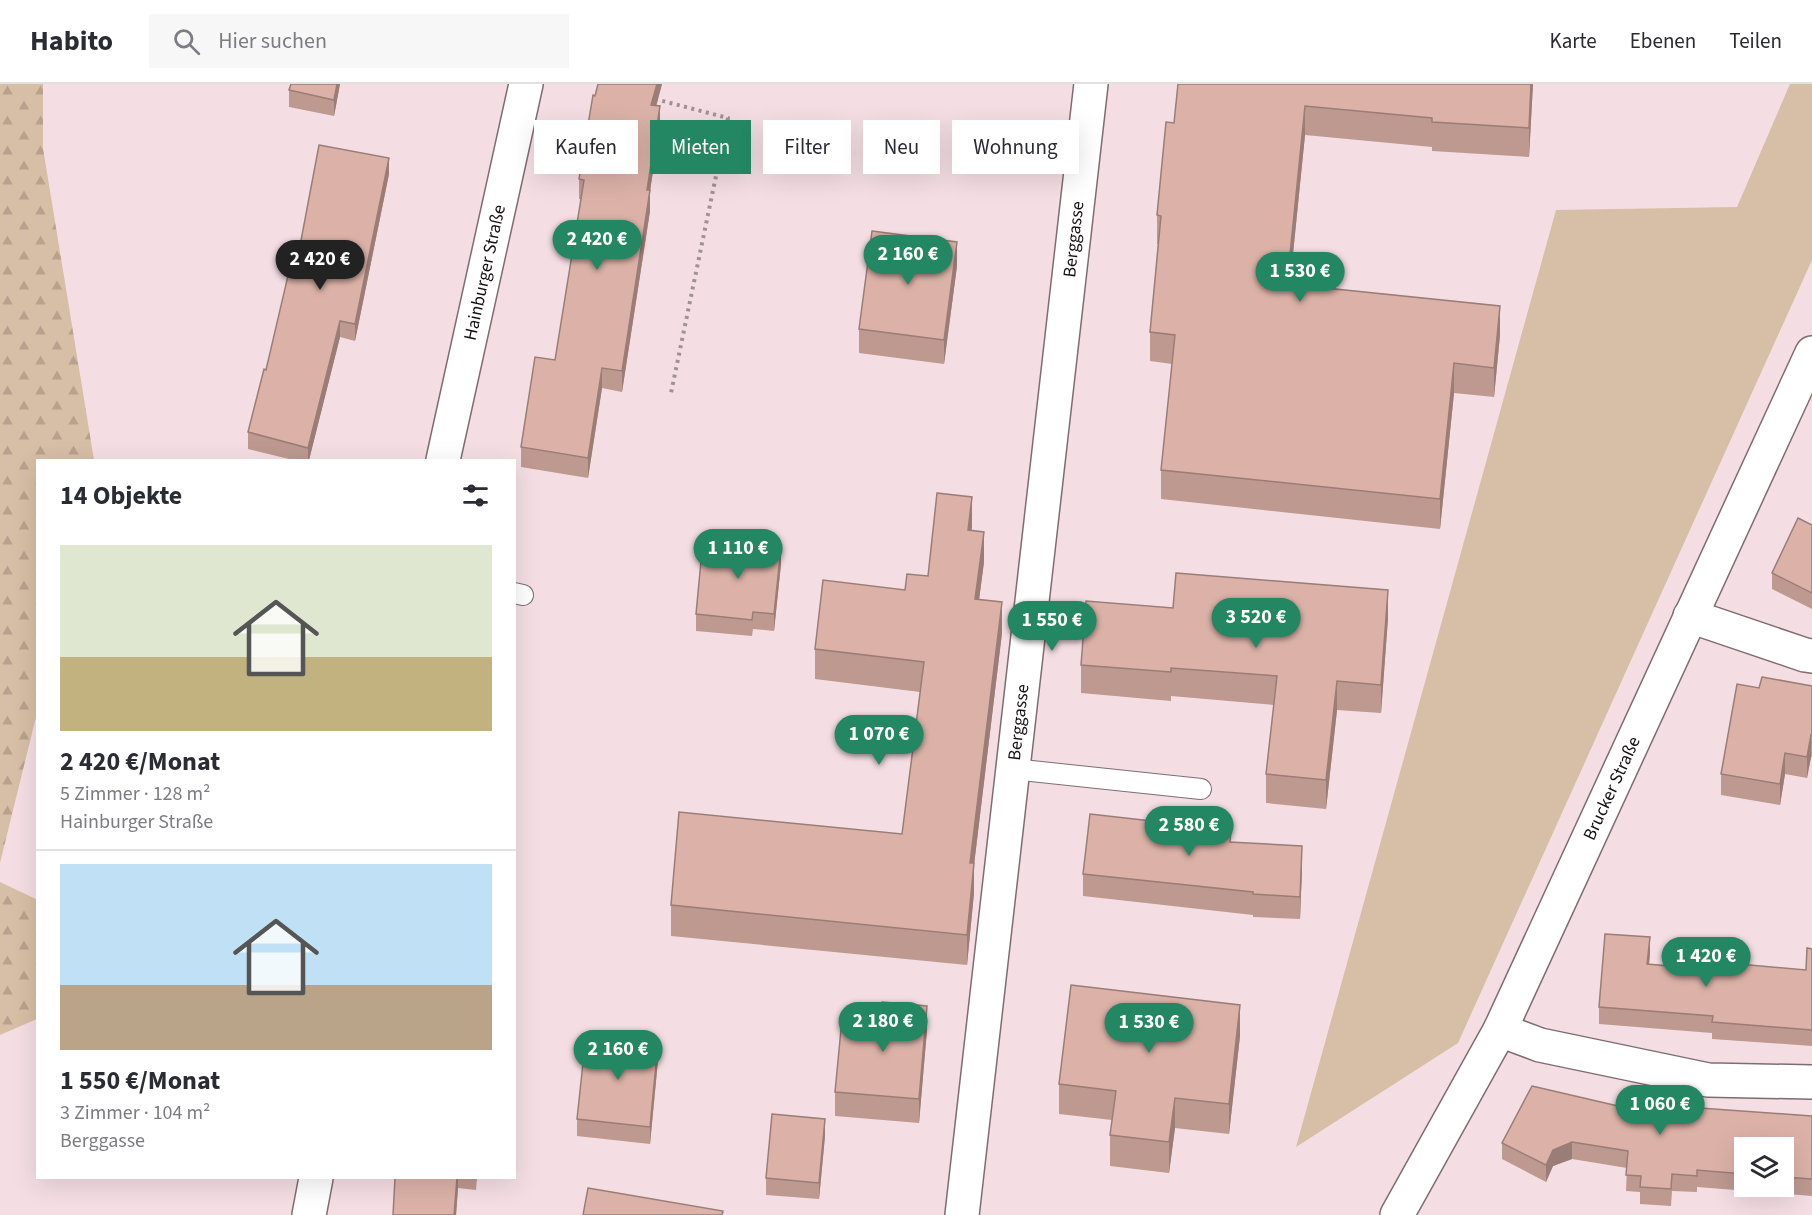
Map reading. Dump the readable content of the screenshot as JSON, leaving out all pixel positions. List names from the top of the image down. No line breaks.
{"streets":{"street":["Berggasse","Hainburger Straße","Brucker Straße"]},"page":{"header":"Habito","search":"Hier suchen","nav":["Karte","Ebenen","Teilen"],"chip":["Kaufen","Mieten","Filter","Neu","Wohnung"],"price":["2 420 €","2 160 €","2 420 €","1 530 €","1 110 €","3 520 €","1 550 €","1 070 €","2 580 €","1 420 €","2 180 €","1 530 €","2 160 €","1 060 €"],"heading":"14 Objekte","list":[{"name":"2 420 €/Monat","note":"5 Zimmer · 128 m² · Hainburger Straße"},{"name":"1 550 €/Monat","note":"3 Zimmer · 104 m² · Berggasse"}]}}
